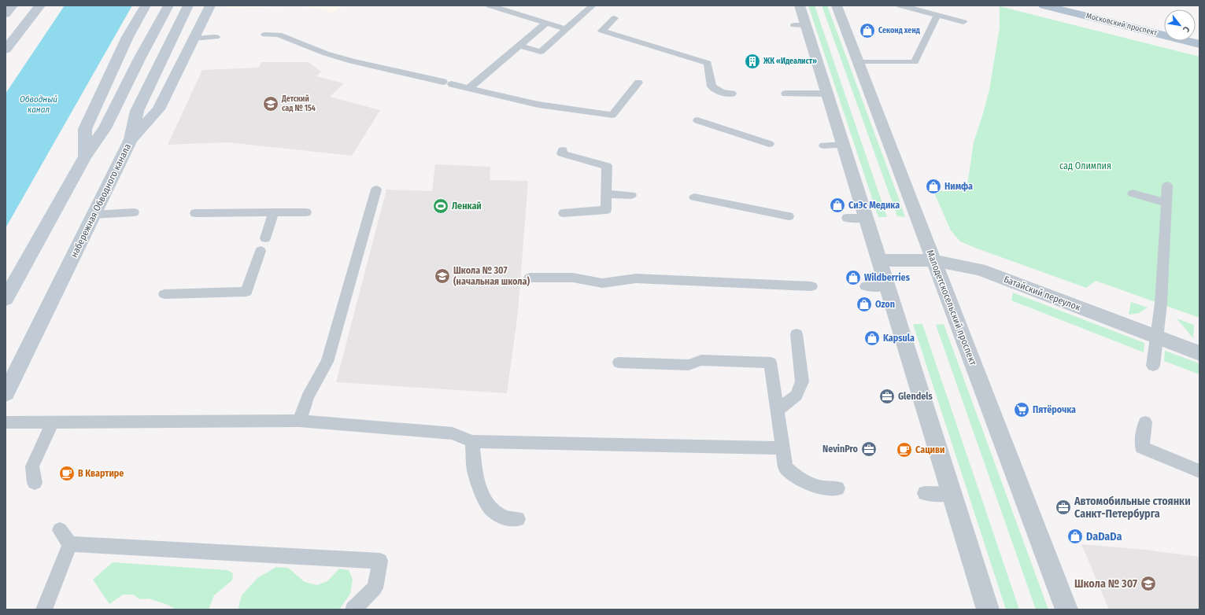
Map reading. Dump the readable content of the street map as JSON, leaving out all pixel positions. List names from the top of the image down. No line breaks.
{"streets":{"main road":["Московский проспект","набережная Обводного канала"],"street":["Батайский переулок","Малодетскосельский проспект"]},"crossings":[["Батайский переулок","Малодетскосельский проспект"]],"water":["Обводный канал"],"parks":["сад Олимпия"],"places":{"shop":["Секонд хенд","Нимфа","СиЭс Медика","Wildberries","Ozon","Kapsula","DaDaDa"],"building":["ЖК «Идеалист»"],"school or university":["Детский сад № 154","Школа № 307 (начальная школа)","Школа № 307"],"sports":["Ленкай"],"office":["Glendels","NevinPro","Автомобильные стоянки Санкт-Петербурга"],"supermarket":["Пятёрочка"],"cafe":["Сациви","В Квартире"]},"north":"bottom right"}
